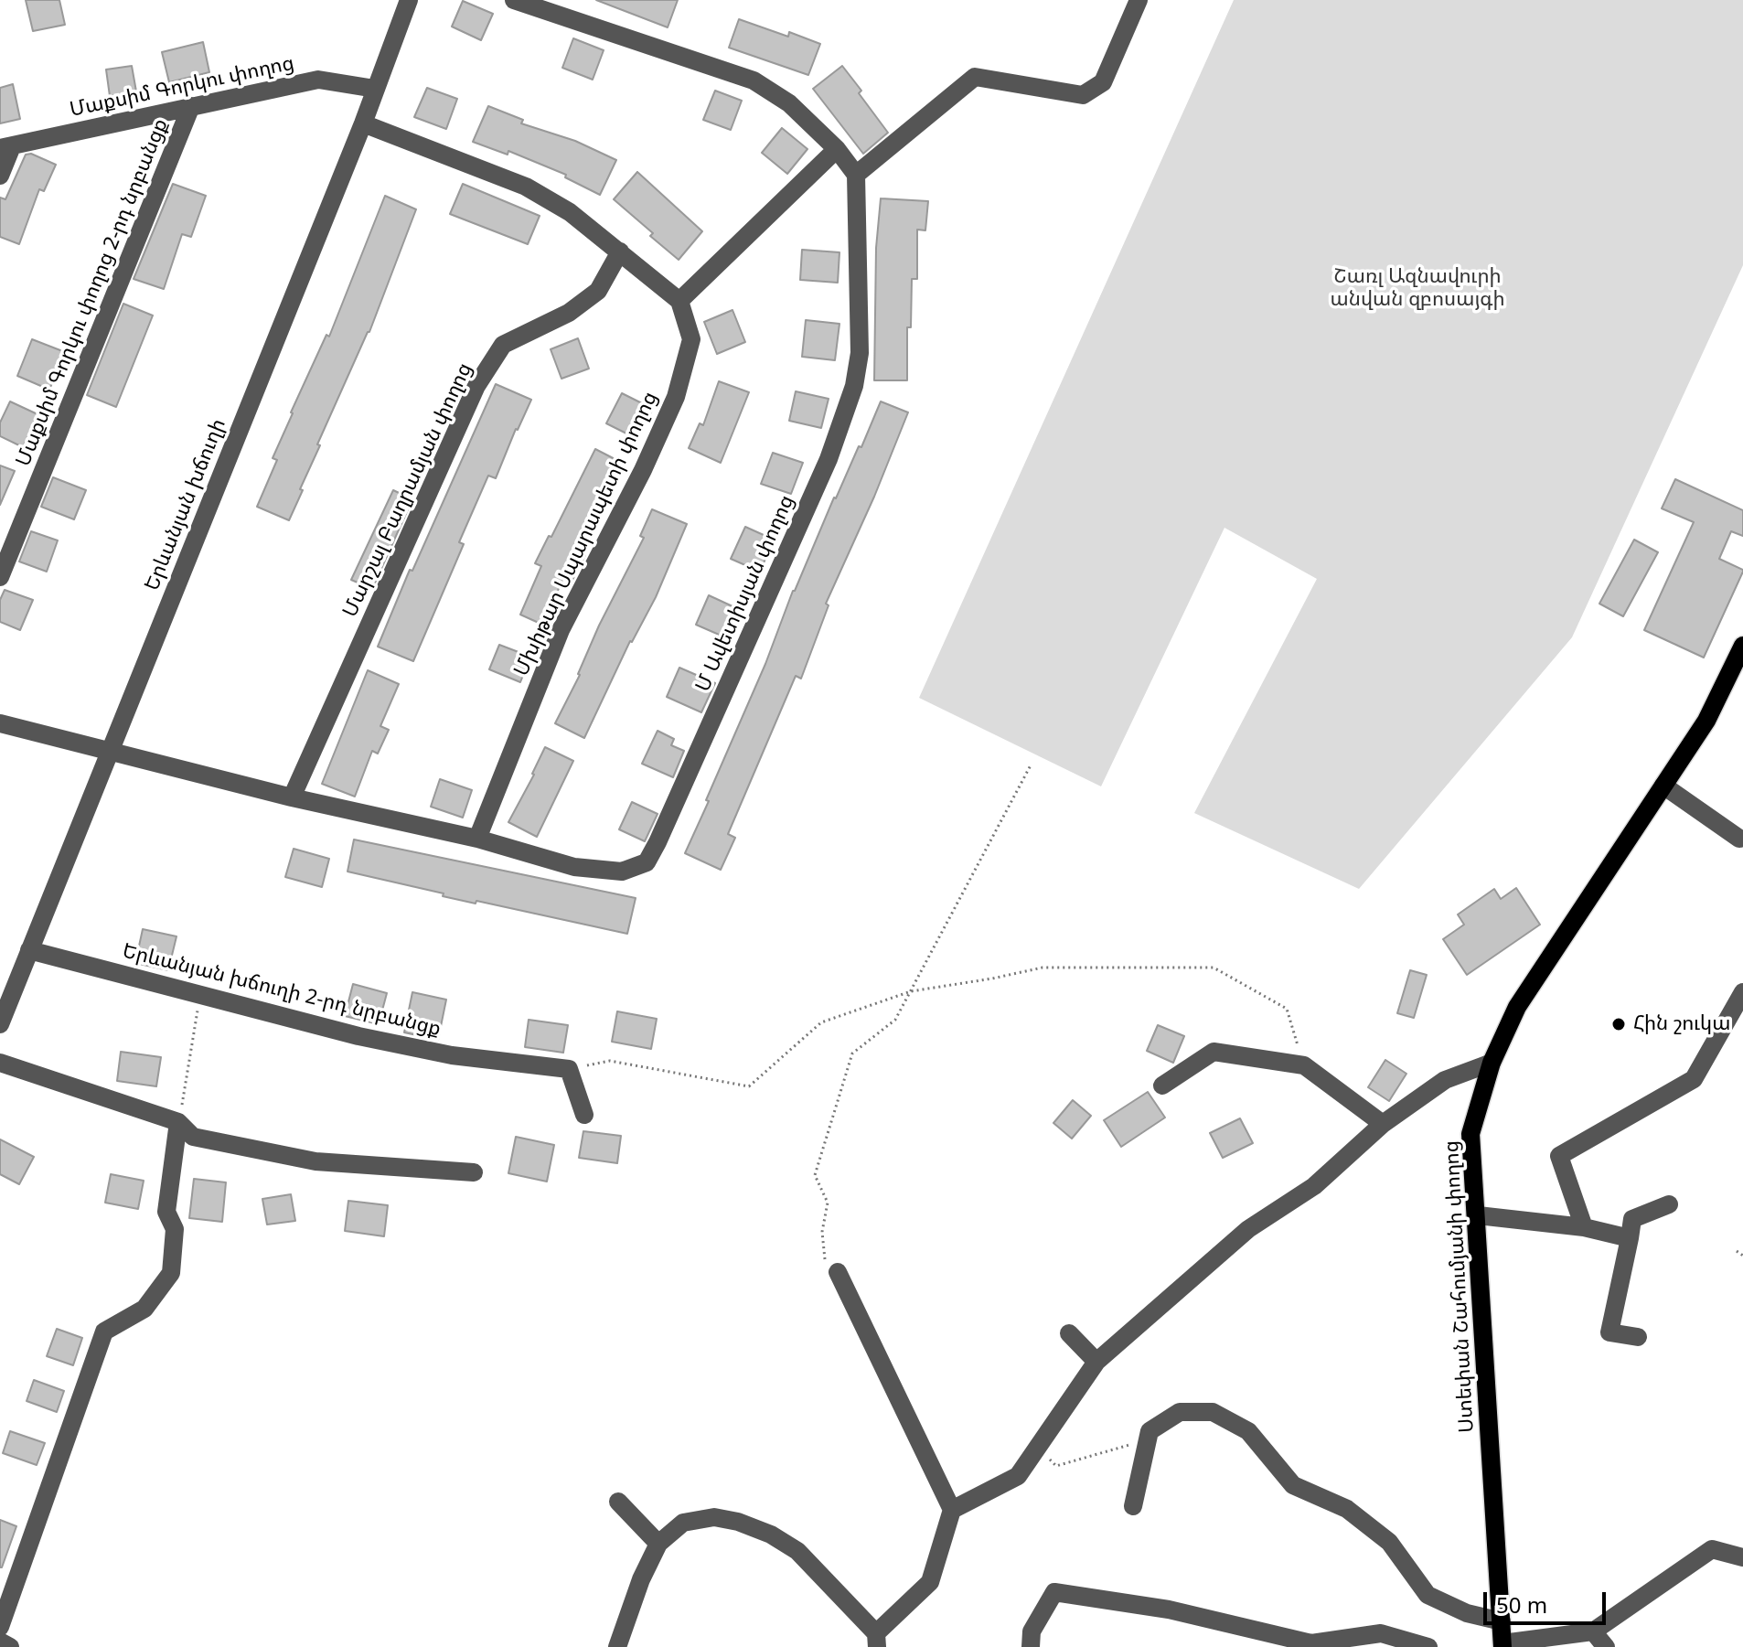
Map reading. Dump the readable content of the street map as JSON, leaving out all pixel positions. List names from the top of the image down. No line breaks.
{"streets":{"main road":["Ստեփան Շահումյանի փողոց"],"street":["Մաքսիմ Գորկու փողոց","Մաքսիմ Գորկու փողոց 2-րդ նրբանցք","Մարշալ Բաղրամյան փողոց","Երևանյան խճուղի","Մխիթար Սպարապետի փողոց","Մ Ավետիսյան փողոց","Երևանյան խճուղի 2-րդ նրբանցք"]},"crossings":[["Մաքսիմ Գորկու փողոց","Մաքսիմ Գորկու փողոց 2-րդ նրբանցք"],["Մաքսիմ Գորկու փողոց","Երևանյան խճուղի"],["Մարշալ Բաղրամյան փողոց","Մ Ավետիսյան փողոց"],["Երևանյան խճուղի","Մ Ավետիսյան փողոց"],["Երևանյան խճուղի","Երևանյան խճուղի 2-րդ նրբանցք"],["Մխիթար Սպարապետի փողոց","Մ Ավետիսյան փողոց"]],"parks":["Շառլ Ազնավուրի անվան զբոսայգի"],"places":["Հին շուկա"],"scale_bar":"50 m"}
